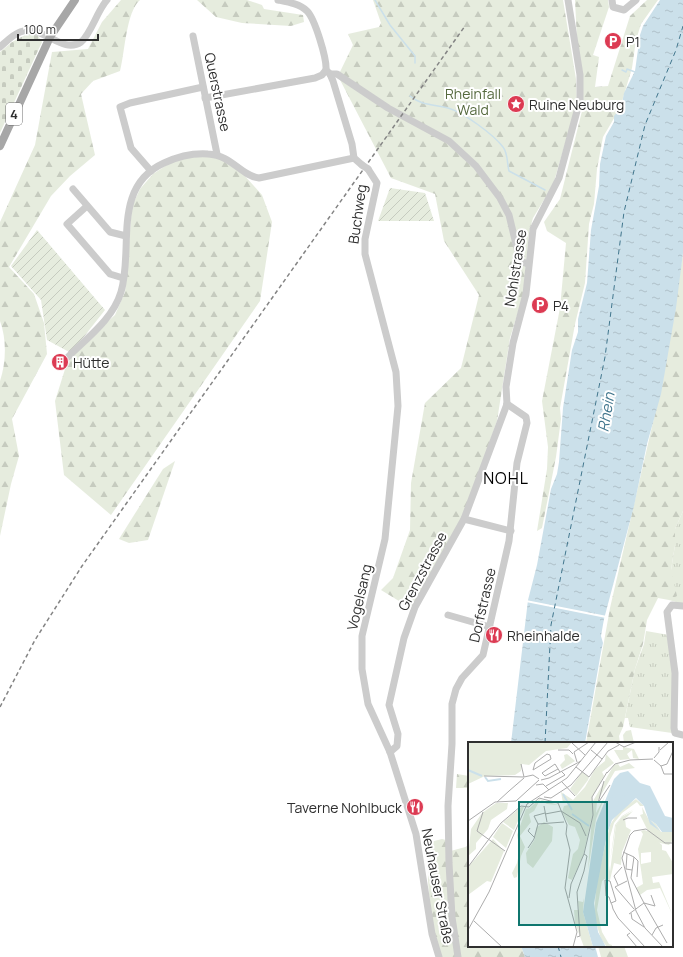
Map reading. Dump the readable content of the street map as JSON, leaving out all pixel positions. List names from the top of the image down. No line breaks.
{"streets":{"main road":["4"],"street":["Querstrasse","Buchweg","Nohlstrasse","Grenzstrasse","Vogelsang","Dorfstrasse","Neuhauser Straße"]},"crossings":[["Buchweg","Vogelsang"],["Nohlstrasse","Grenzstrasse"],["Nohlstrasse","Dorfstrasse"],["Grenzstrasse","Vogelsang"],["Grenzstrasse","Dorfstrasse"],["Grenzstrasse","Neuhauser Straße"],["Vogelsang","Neuhauser Straße"]],"districts":["NOHL"],"water":["Rhein"],"parks":["Rheinfall Wald"],"places":{"parking":["P1","P4"],"place":["Ruine Neuburg"],"building":["Hütte"],"restaurant":["Rheinhalde","Taverne Nohlbuck"]},"scale_bar":"100 m"}
